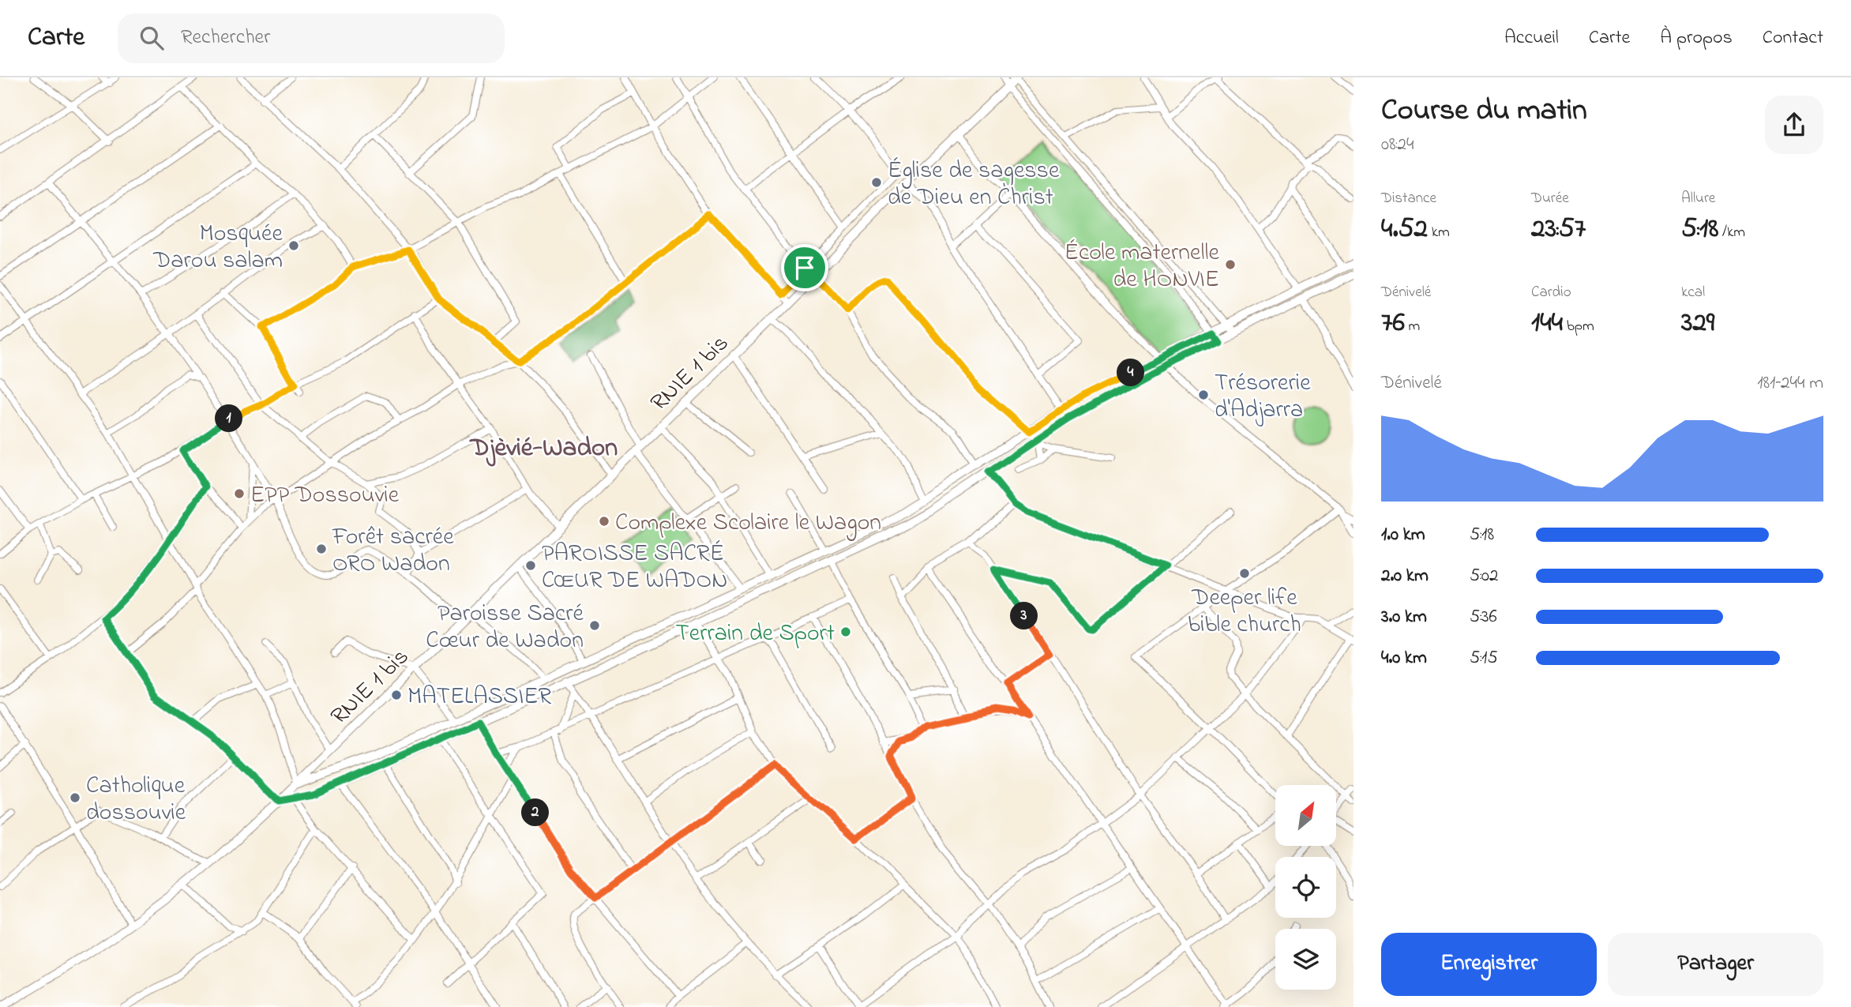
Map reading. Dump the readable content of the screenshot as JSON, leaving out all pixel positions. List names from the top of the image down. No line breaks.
{"streets":{"main road":["RNIE 1 bis"]},"districts":["Djèvié-Wadon"],"places":["Église de sagesse de Dieu en Christ","Mosquée Darou salam","École maternelle de HONVIE","Trésorerie d'Adjarra","EPP Dossouvie","Complexe Scolaire le Wagon","Forêt sacrée ORO Wadon","PAROISSE SACRÉ CŒUR DE WADON","Deeper life bible church","Paroisse Sacré Cœur de Wadon","Terrain de Sport","MATELASSIER","Catholique dossouvie"],"north":"top right","page":{"header":"Carte","search":"Rechercher","nav":["Accueil","Carte","À propos","Contact"],"heading":["Course du matin","08:24"],"stats":[["Distance","4.52 km"],["Durée","23:57"],["Allure","5:18 /km"],["Dénivelé","76 m"],["Cardio","144 bpm"],["kcal","329"]],"pins":["4","1","3","2"],"chart":["Dénivelé","181–244 m"],"list":[{"name":"1.0 km","note":"5:18"},{"name":"2.0 km","note":"5:02"},{"name":"3.0 km","note":"5:36"},{"name":"4.0 km","note":"5:15"}],"buttons":["Enregistrer","Partager"]}}
